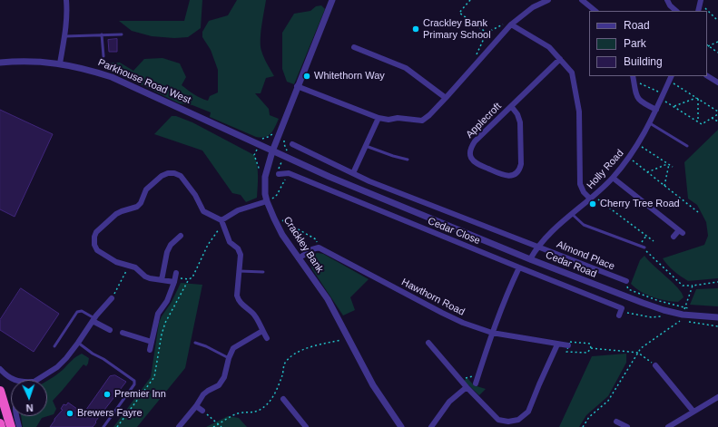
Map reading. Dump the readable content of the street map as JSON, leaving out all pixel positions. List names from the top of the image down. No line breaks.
{"streets":{"street":["Parkhouse Road West","Applecroft","Holly Road","Cedar Close","Crackley Bank","Almond Place","Cedar Road","Hawthorn Road"]},"crossings":[["Parkhouse Road West","Crackley Bank"],["Parkhouse Road West","Cedar Road"],["Holly Road","Almond Place"],["Holly Road","Cedar Road"],["Crackley Bank","Cedar Road"],["Crackley Bank","Hawthorn Road"],["Almond Place","Cedar Road"]],"places":["Crackley Bank Primary School","Whitethorn Way","Cherry Tree Road","Premier Inn","Brewers Fayre"],"legend":["Road","Park","Building"],"north":"bottom"}
